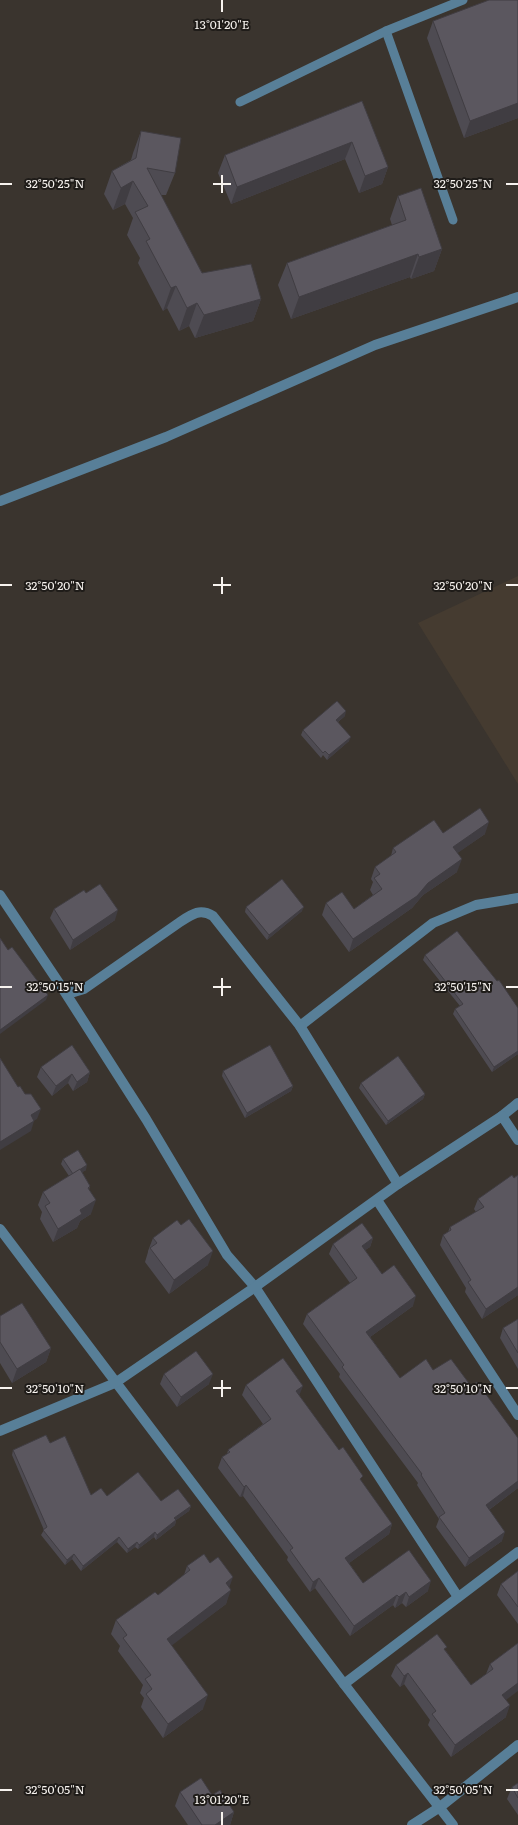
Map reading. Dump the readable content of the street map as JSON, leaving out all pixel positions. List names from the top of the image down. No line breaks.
{"coordinates":["13°01'20\"E","32°50'25\"N","32°50'20\"N","32°50'15\"N","32°50'10\"N","32°50'05\"N"]}
